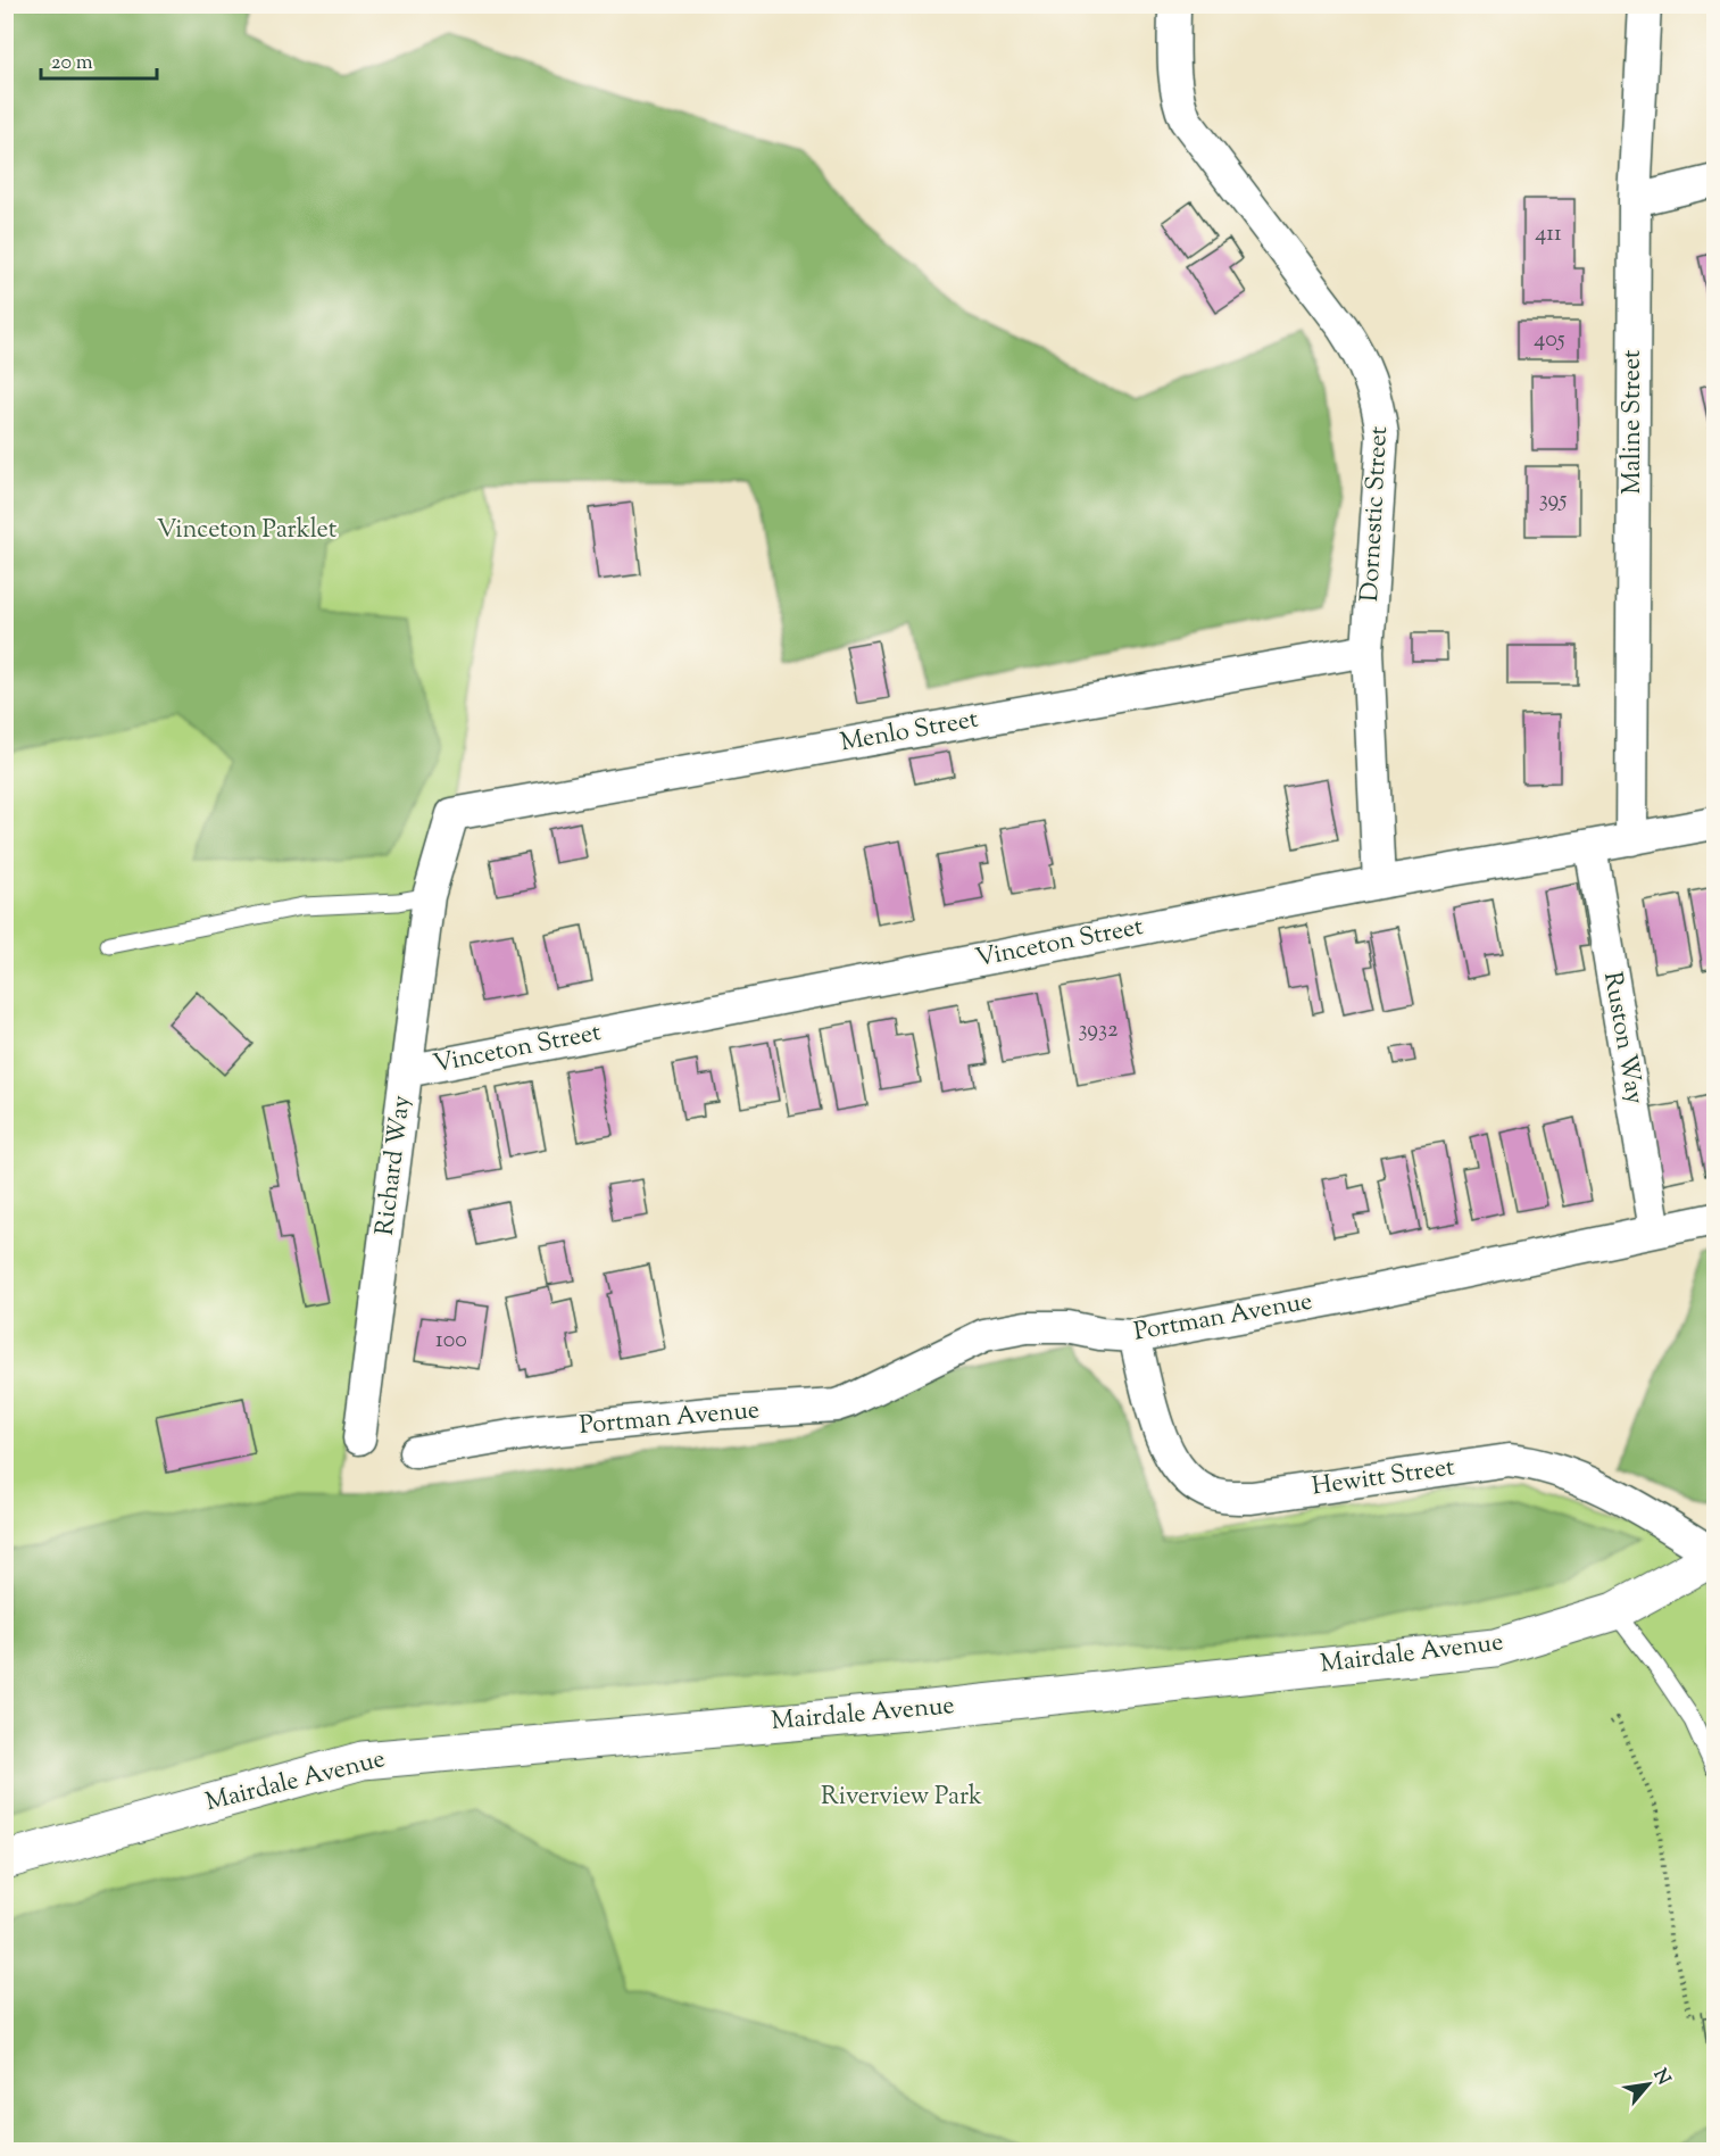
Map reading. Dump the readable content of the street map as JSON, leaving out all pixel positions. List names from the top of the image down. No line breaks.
{"streets":{"street":["Maline Street","Dornestic Street","Menlo Street","Vinceton Street","Ruston Way","Richard Way","Portman Avenue","Hewitt Street","Mairdale Avenue"]},"crossings":[["Maline Street","Vinceton Street"],["Dornestic Street","Menlo Street"],["Dornestic Street","Vinceton Street"],["Menlo Street","Richard Way"],["Vinceton Street","Ruston Way"],["Vinceton Street","Richard Way"],["Ruston Way","Portman Avenue"],["Portman Avenue","Hewitt Street"],["Hewitt Street","Mairdale Avenue"]],"parks":["Vinceton Parklet","Riverview Park"],"house_numbers":["411","405","395","3932","100"],"scale_bar":"20 m","north":"top right"}
